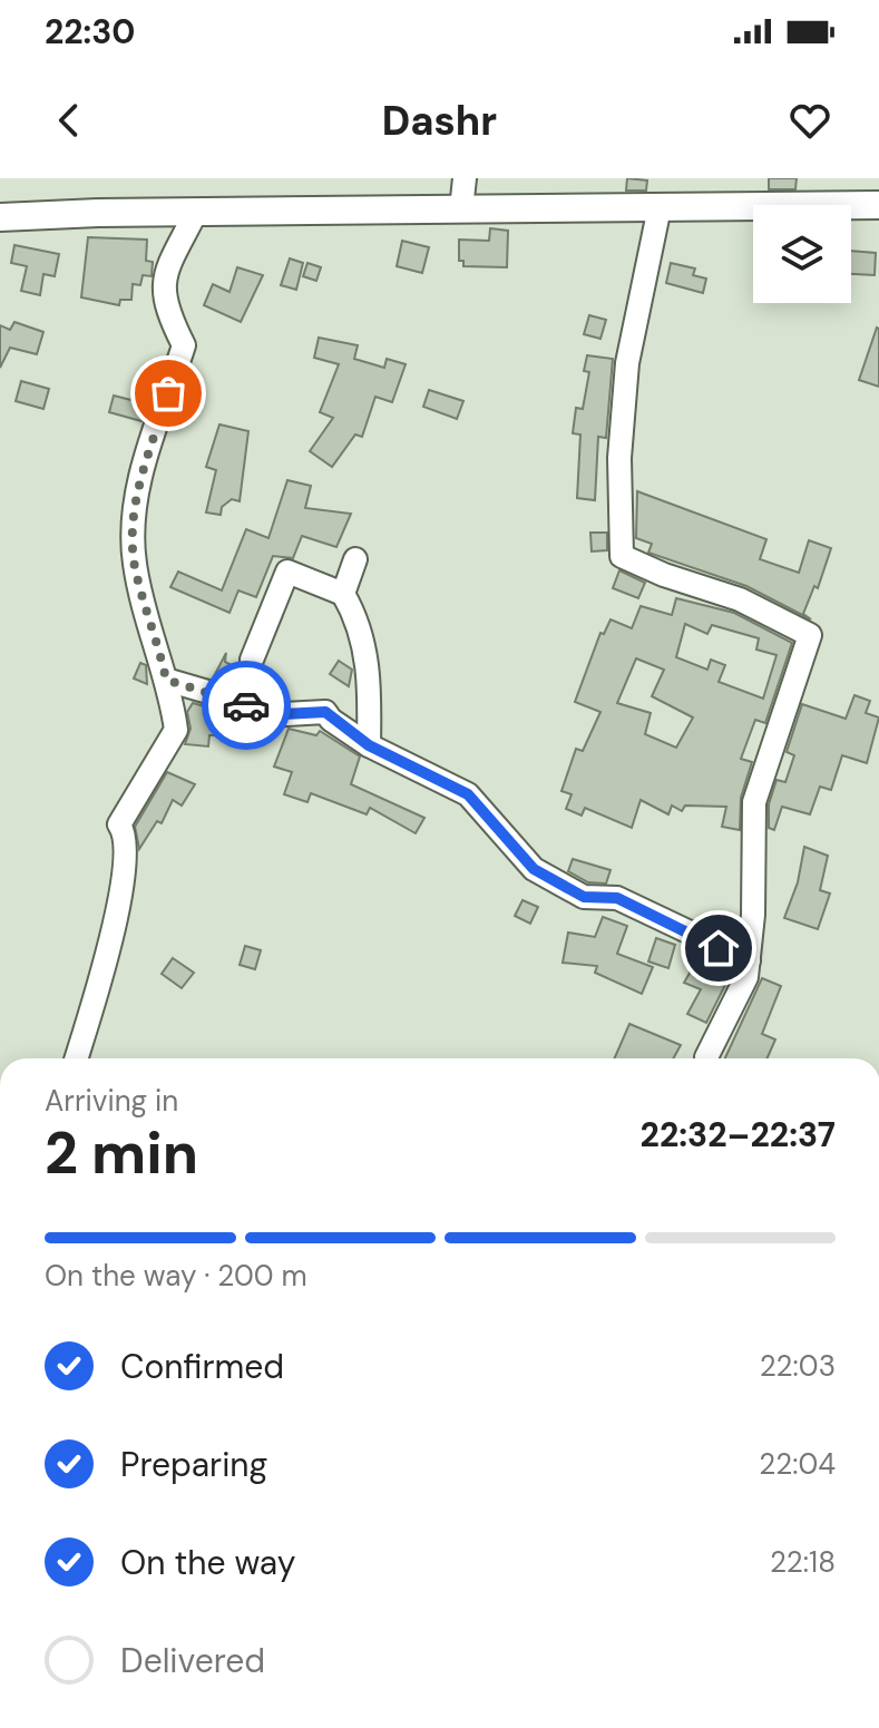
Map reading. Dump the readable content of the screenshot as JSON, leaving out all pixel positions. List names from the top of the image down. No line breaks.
{"page":{"status":"22:30","header":"Dashr","heading":["2 min","Arriving in","22:32–22:37"],"bar":"On the way · 200 m","list":[["Confirmed","22:03"],["Preparing","22:04"],["On the way","22:18"],"Delivered"]}}
